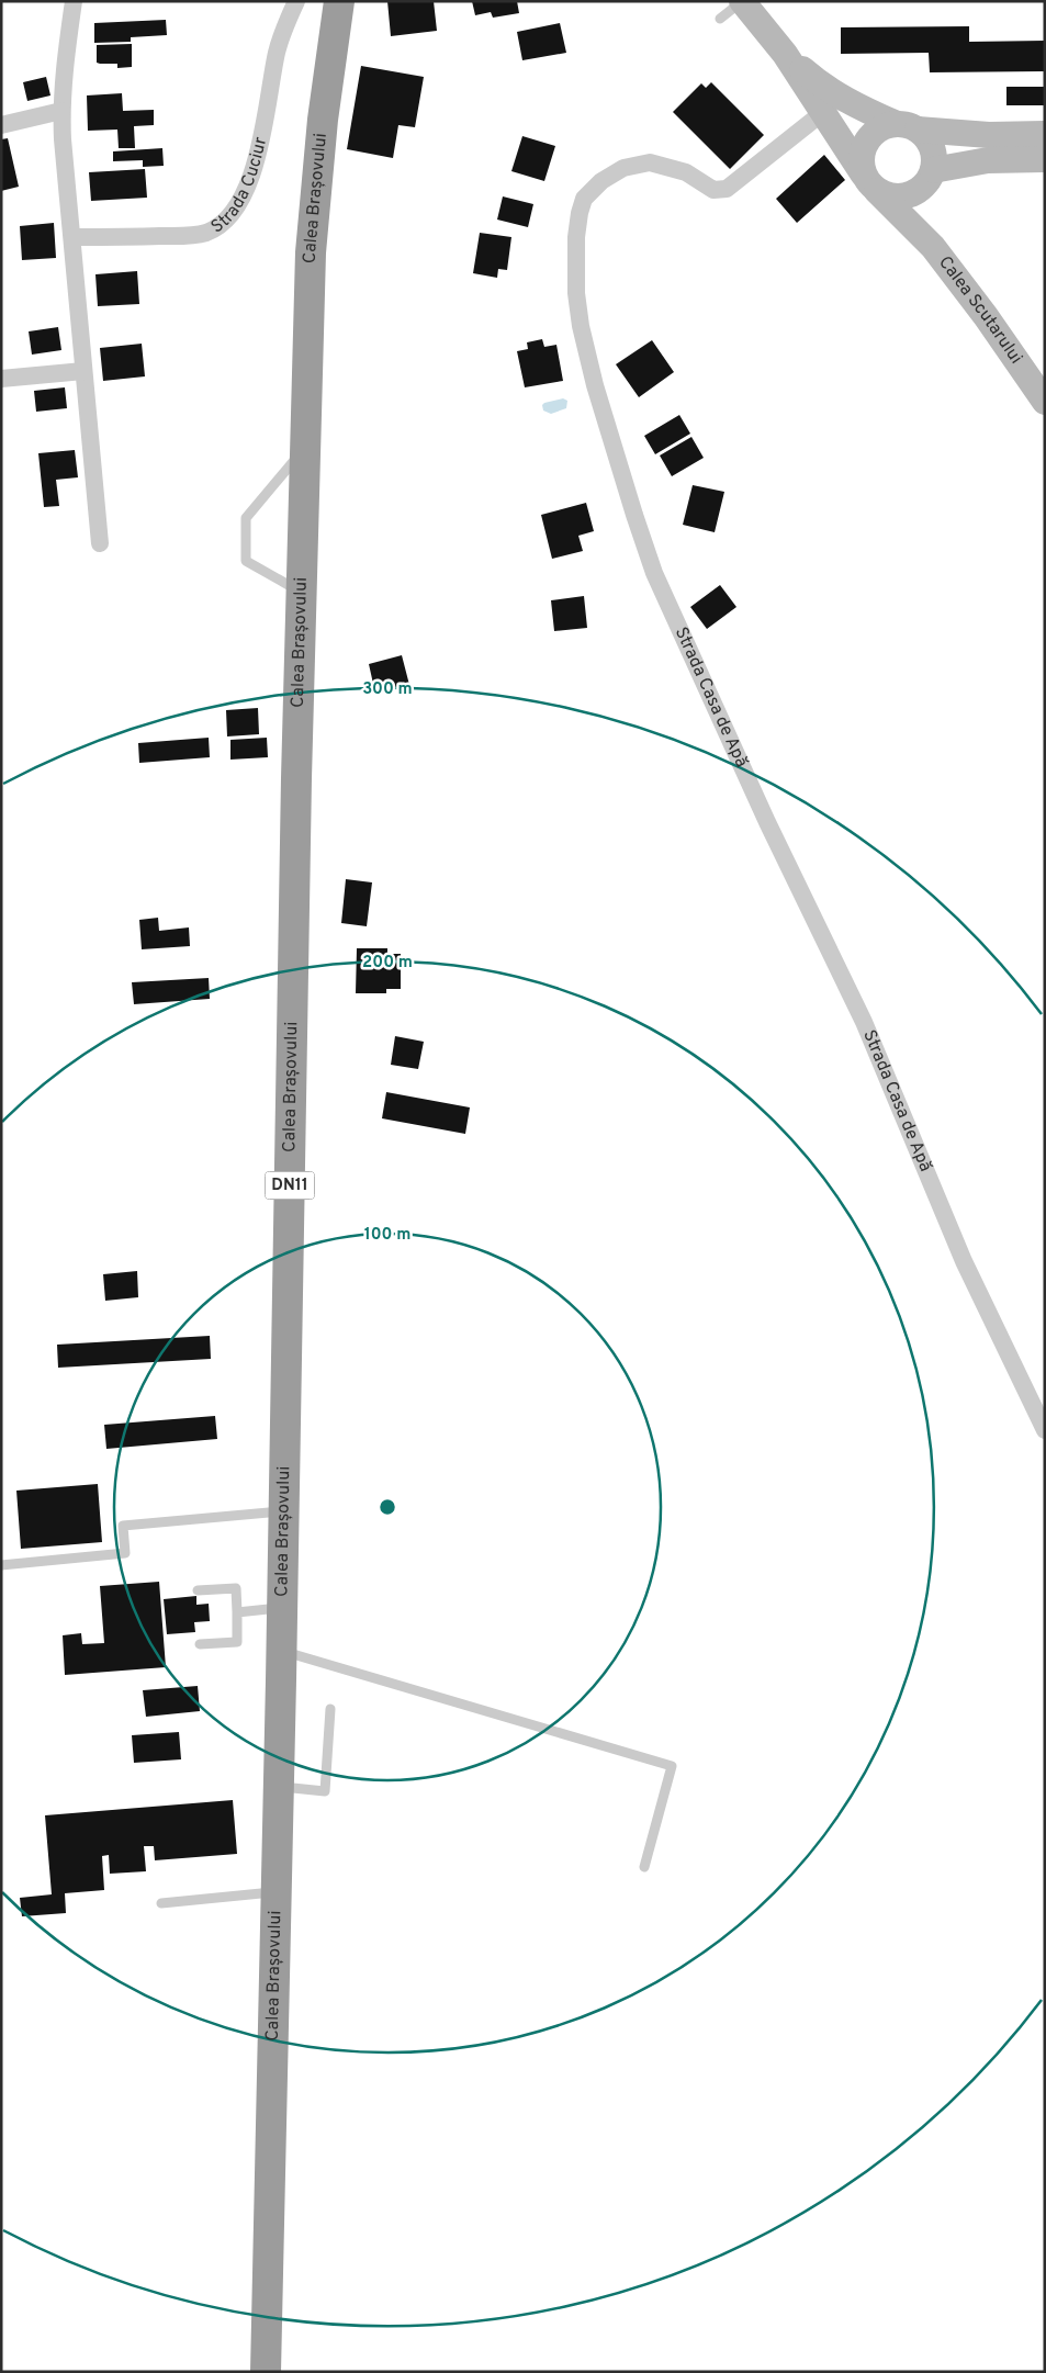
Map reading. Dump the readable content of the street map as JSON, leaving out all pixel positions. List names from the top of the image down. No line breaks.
{"streets":{"highway":["Calea Brașovului","DN11"],"main road":["Calea Scutarului"],"street":["Strada Cuciur","Strada Casa de Apă"]},"crossings":[["Calea Scutarului","Strada Casa de Apă"]],"rings":["300 m","200 m","100 m"]}
